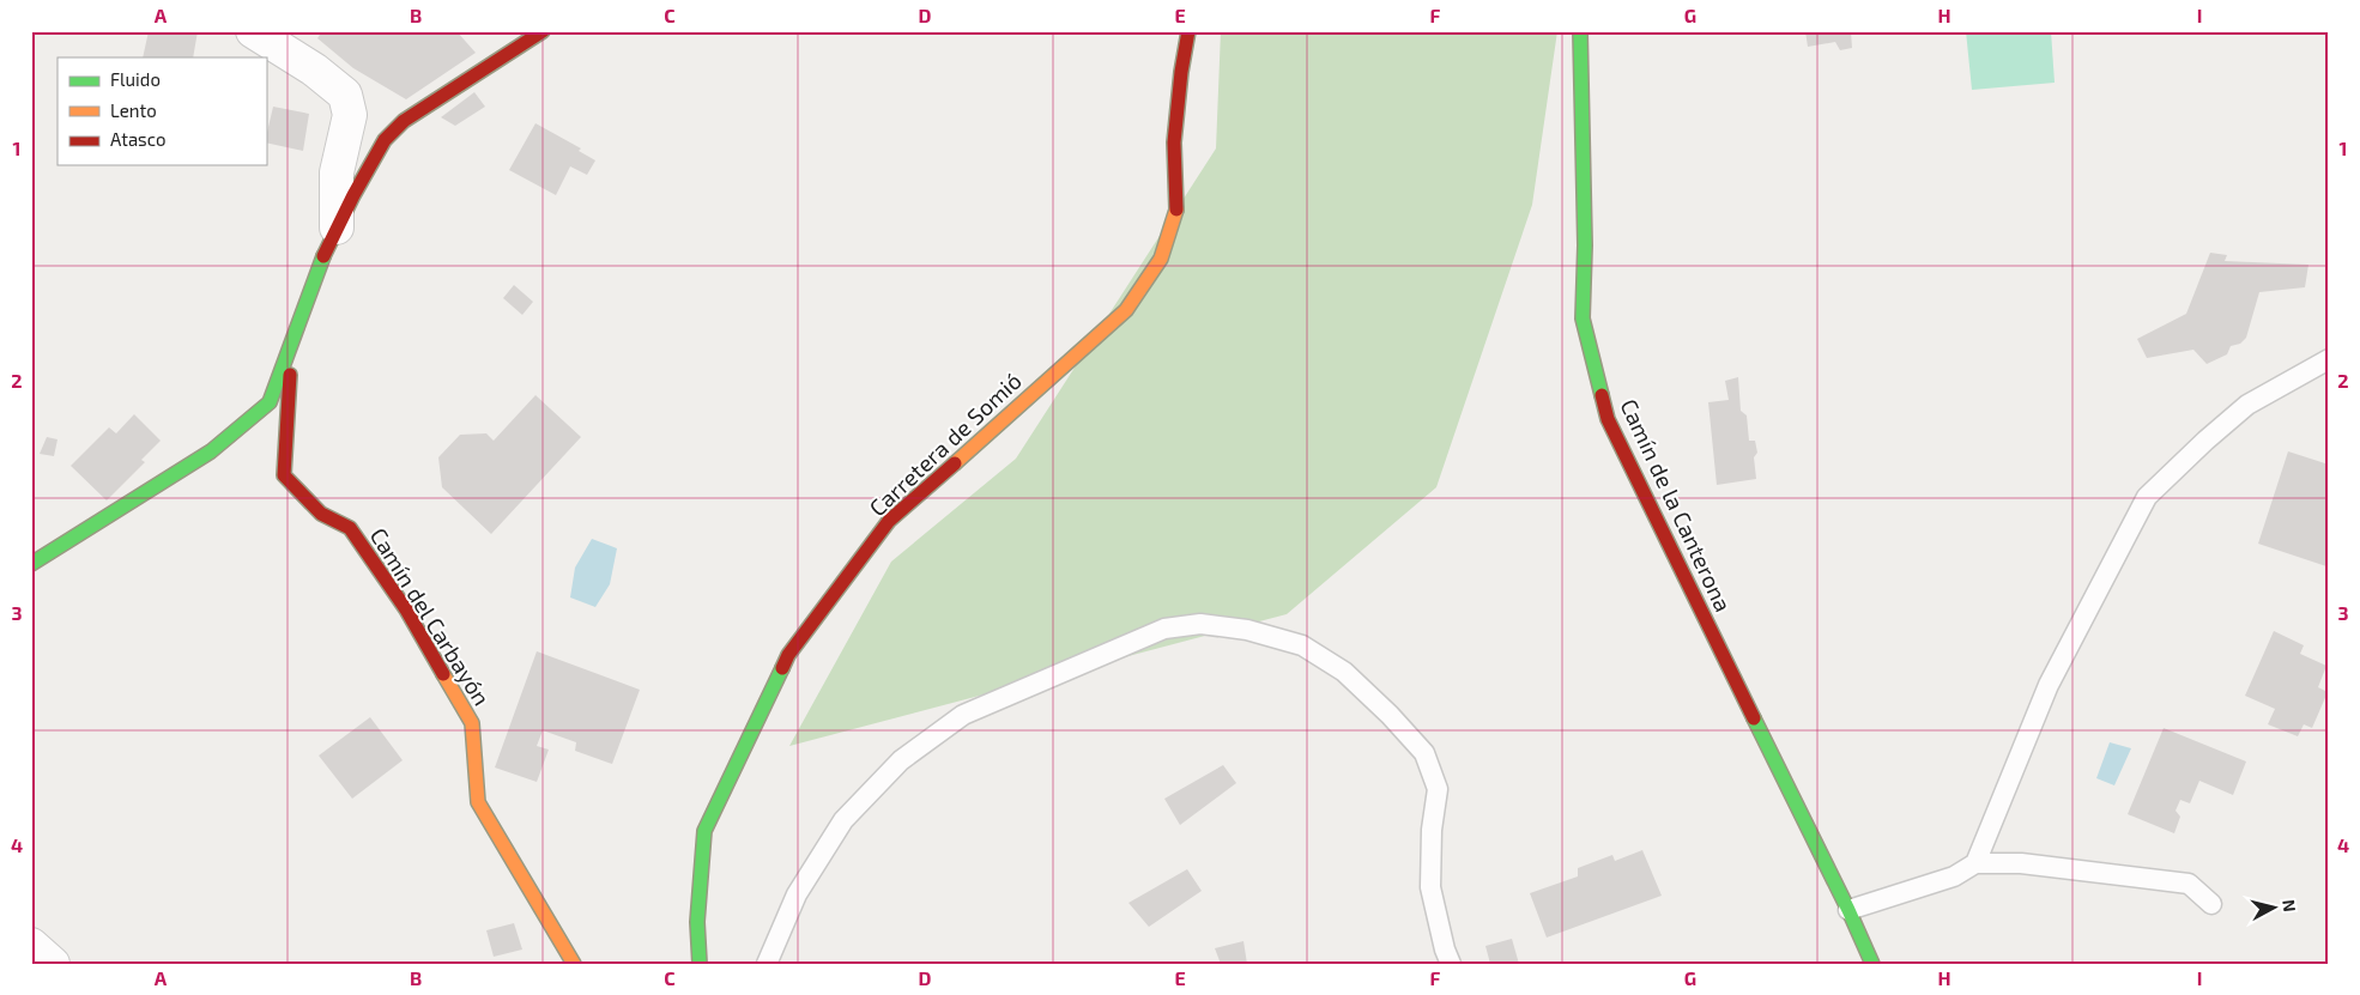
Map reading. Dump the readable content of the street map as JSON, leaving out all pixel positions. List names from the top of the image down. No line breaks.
{"streets":{"street":["Carretera de Somió","Camín de la Canterona","Camín del Carbayón"]},"legend":["Fluido","Lento","Atasco"],"north":"right","grid":{"columns":["A","B","C","D","E","F","G","H","I"],"rows":["1","2","3","4"]}}
